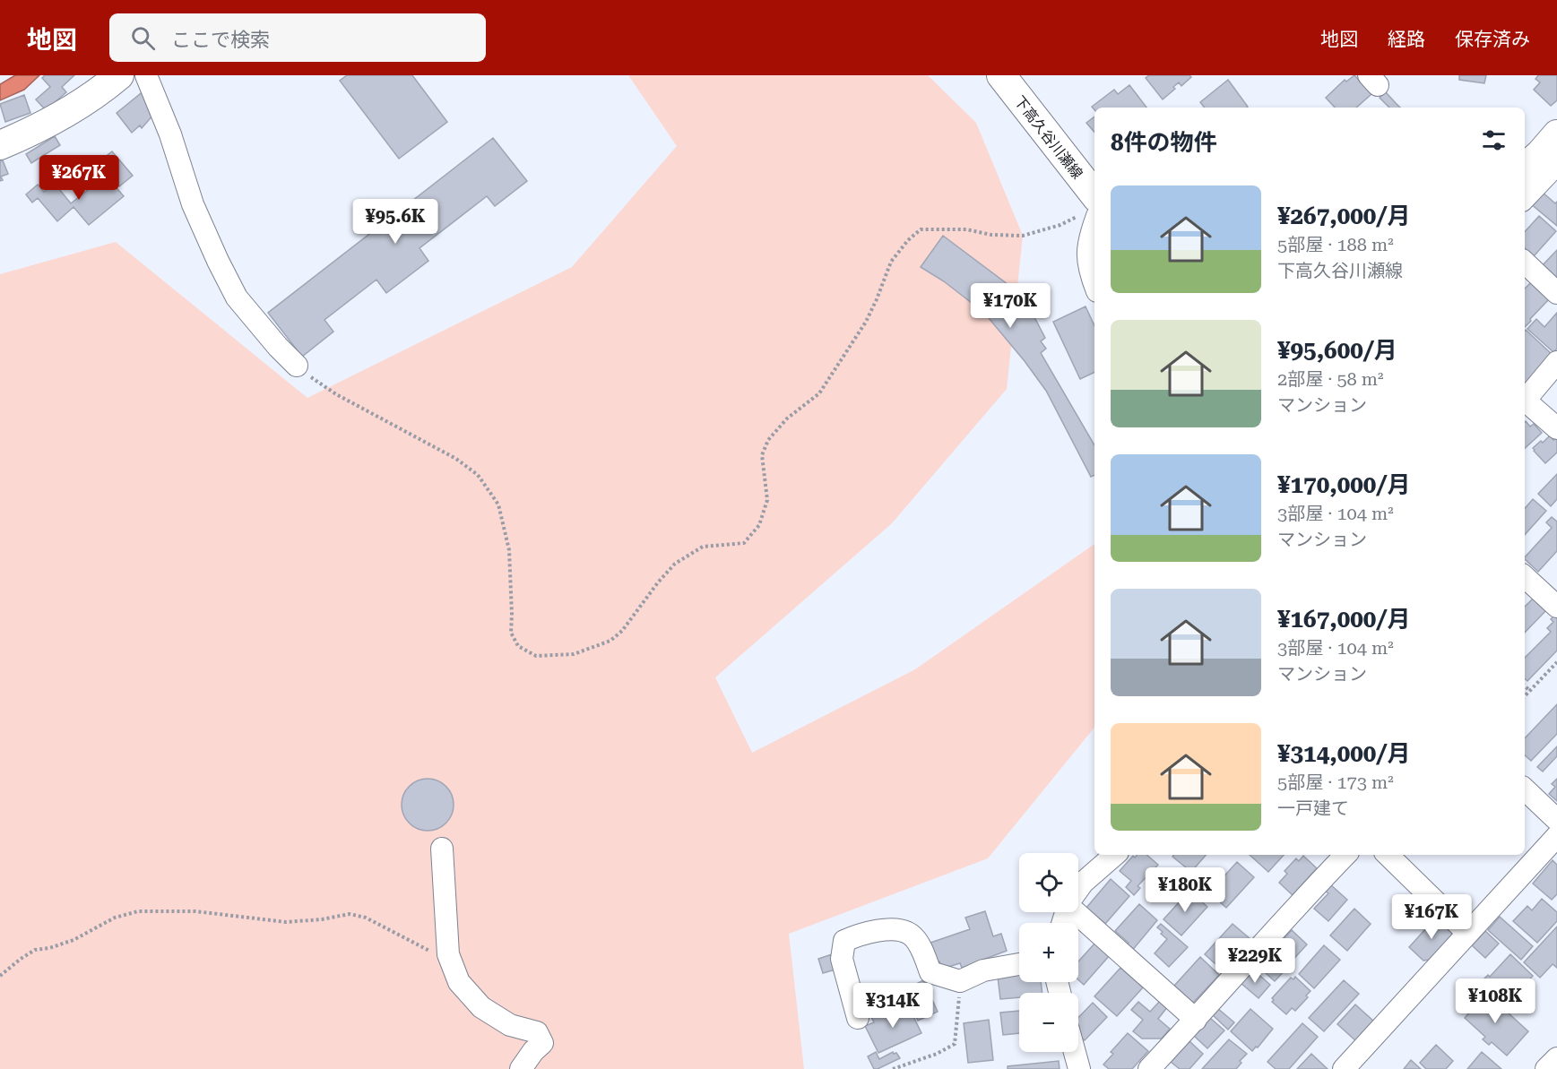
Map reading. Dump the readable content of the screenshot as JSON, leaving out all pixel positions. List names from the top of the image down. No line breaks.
{"streets":{"main road":["下高久谷川瀬線"]},"page":{"header":"地図","search":"ここで検索","nav":["地図","経路","保存済み"],"heading":"8件の物件","price":["¥267K","¥95.6K","¥170K","¥180K","¥167K","¥229K","¥108K","¥314K"],"list":[{"name":"¥267,000/月","note":"5部屋 · 188 m² · 下高久谷川瀬線"},{"name":"¥95,600/月","note":"2部屋 · 58 m² · マンション"},{"name":"¥170,000/月","note":"3部屋 · 104 m² · マンション"},{"name":"¥167,000/月","note":"3部屋 · 104 m² · マンション"},{"name":"¥314,000/月","note":"5部屋 · 173 m² · 一戸建て"}],"map_buttons":["+","−"]}}
